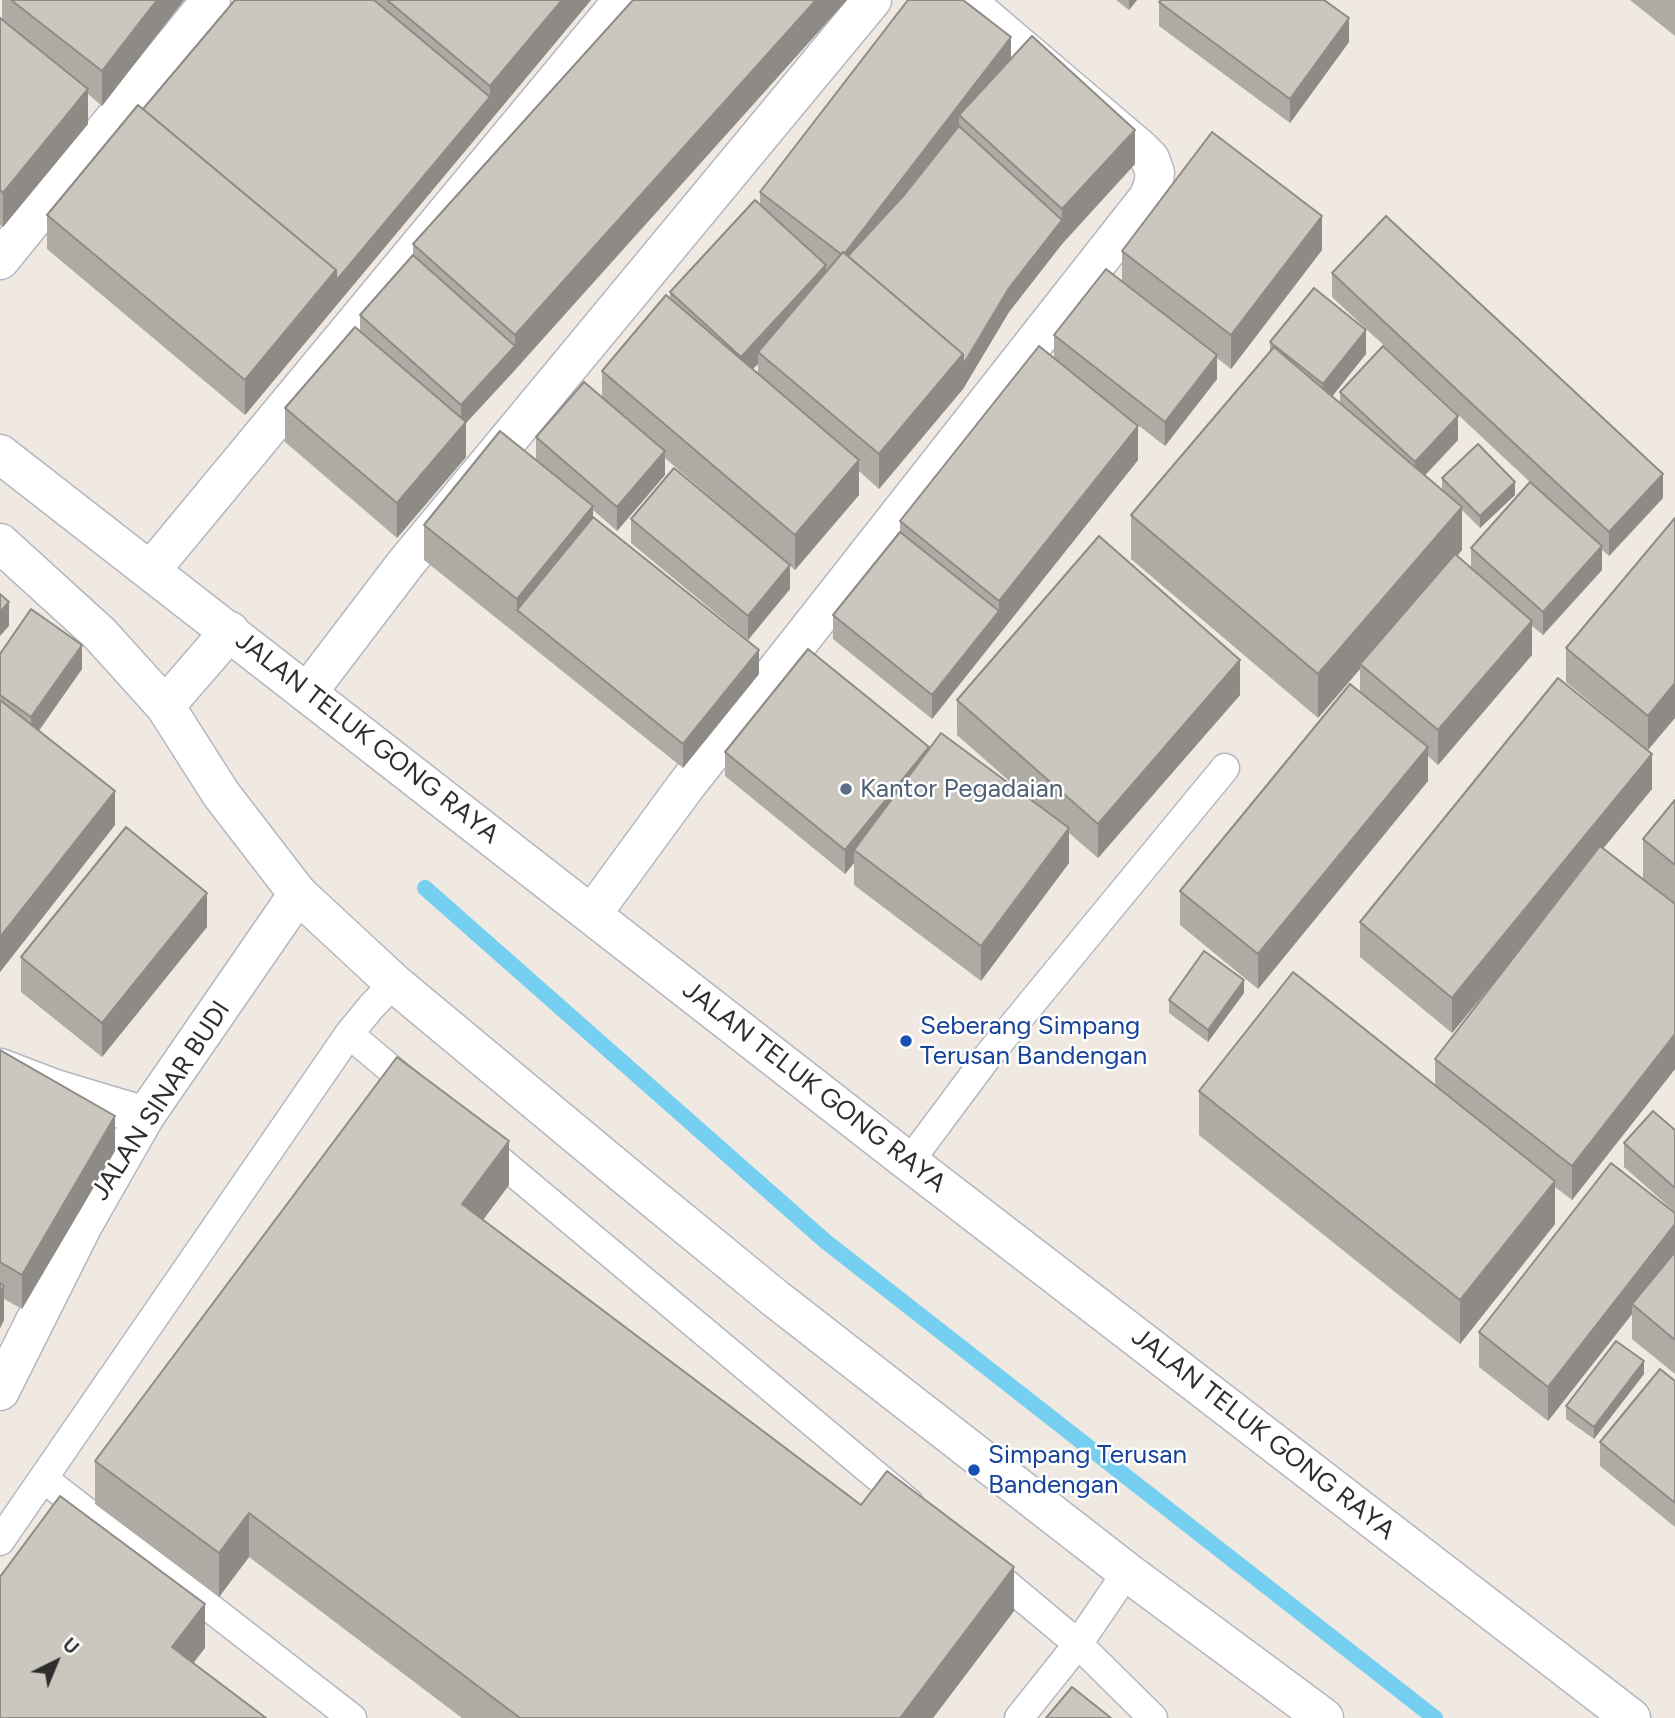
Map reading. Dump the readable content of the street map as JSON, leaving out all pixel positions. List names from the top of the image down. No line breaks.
{"streets":{"main road":["JALAN TELUK GONG RAYA","JALAN SINAR BUDI"]},"places":["Kantor Pegadaian","Seberang Simpang Terusan Bandengan","Simpang Terusan Bandengan"],"north":"top right"}
